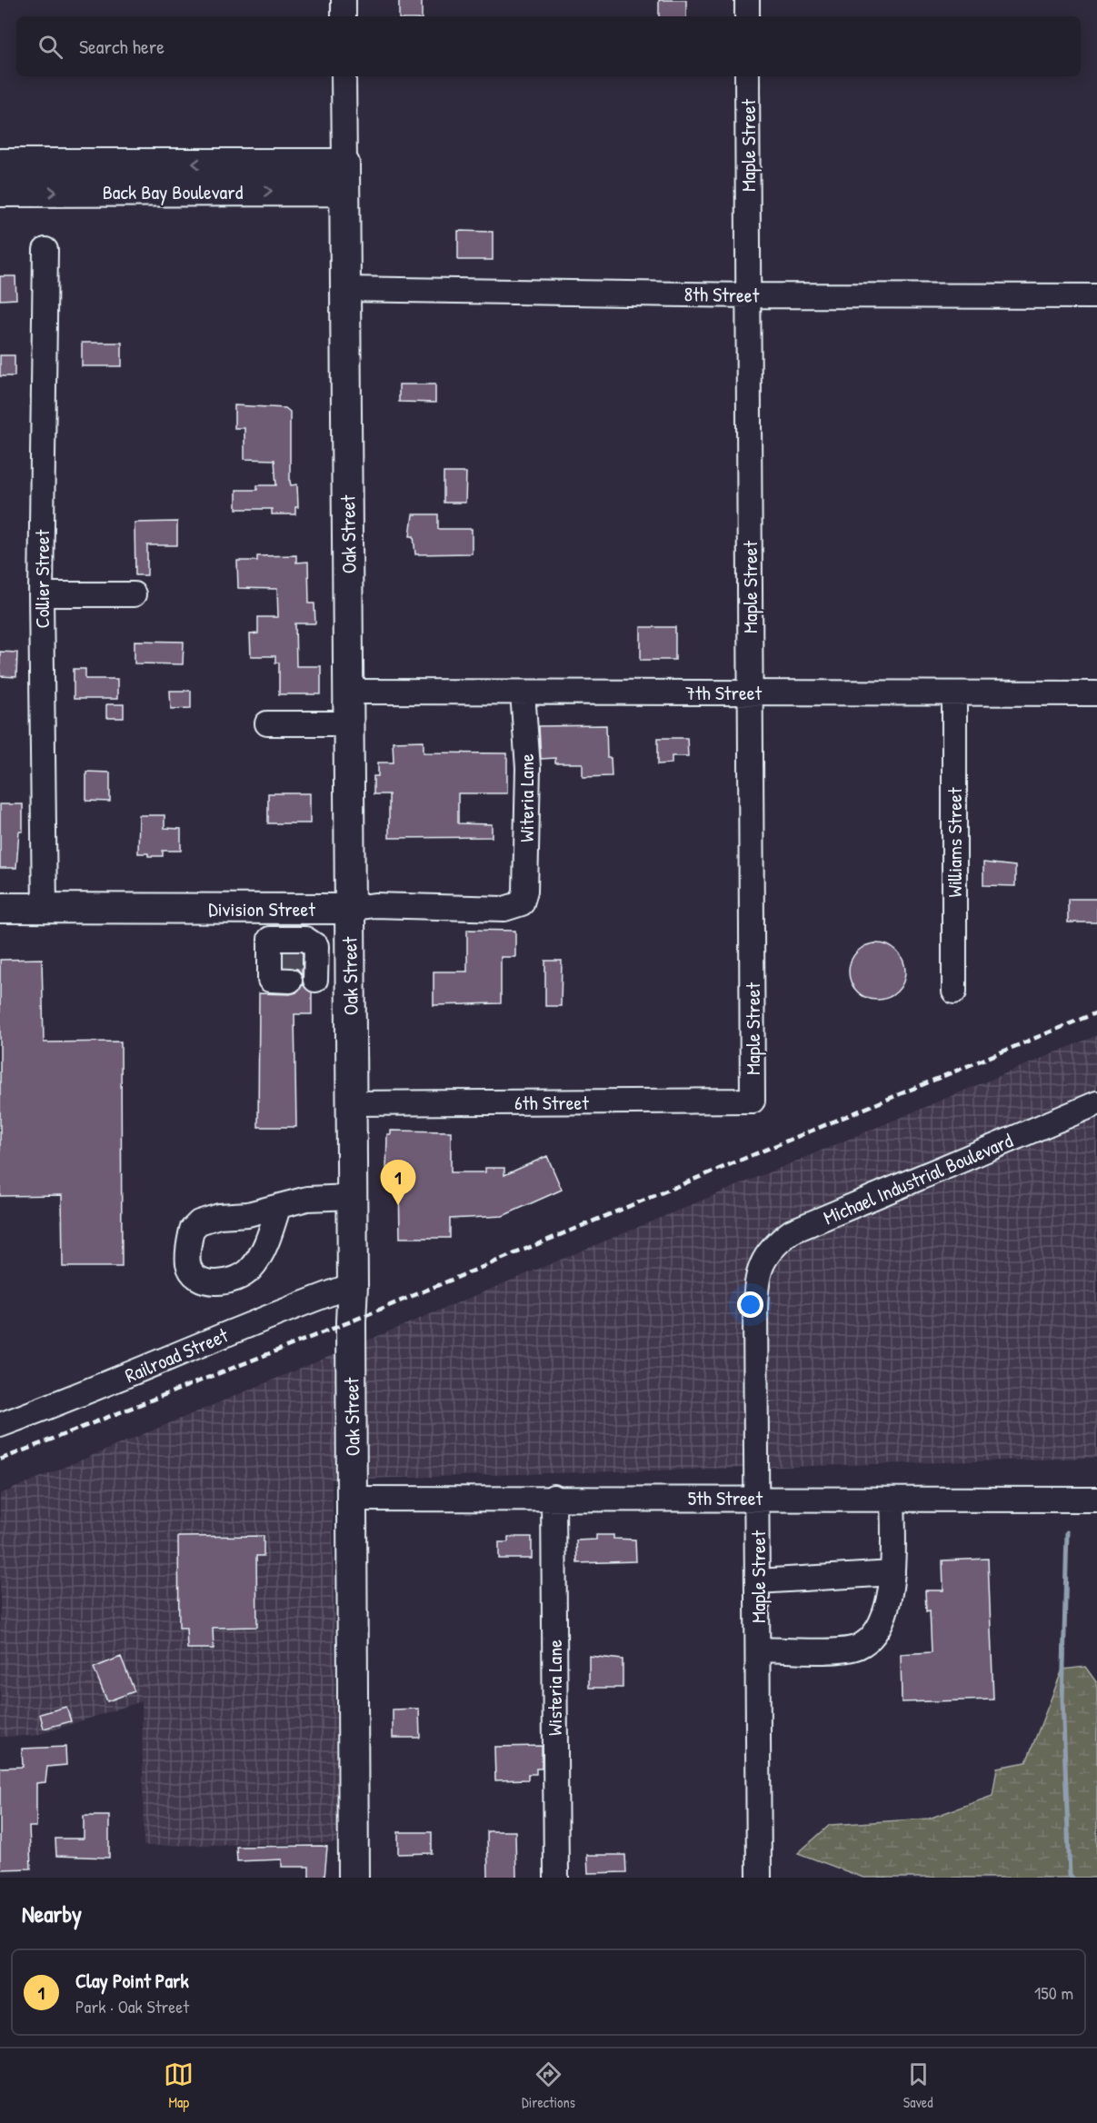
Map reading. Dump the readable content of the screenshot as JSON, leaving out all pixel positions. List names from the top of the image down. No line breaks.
{"streets":{"main road":["Back Bay Boulevard","Oak Street","Division Street"],"street":["Maple Street","8th Street","Collier Street","7th Street","Witeria Lane","Williams Street","6th Street","Michael Industrial Boulevard","Railroad Street","5th Street","Wisteria Lane"]},"crossings":[["Maple Street","8th Street"],["Maple Street","7th Street"],["Maple Street","6th Street"],["Maple Street","Michael Industrial Boulevard"],["Maple Street","5th Street"],["Back Bay Boulevard","Oak Street"],["8th Street","Oak Street"],["Oak Street","7th Street"],["Oak Street","Division Street"],["Oak Street","6th Street"],["Oak Street","Railroad Street"],["Oak Street","5th Street"],["Collier Street","Division Street"],["7th Street","Witeria Lane"],["7th Street","Williams Street"],["Witeria Lane","Division Street"],["5th Street","Wisteria Lane"]],"page":{"search":"Search here","pins":"1","heading":"Nearby","list":[{"mark":"1","name":"Clay Point Park","note":"Park · Oak Street","value":"150 m"}],"nav":["Map","Directions","Saved"]}}
